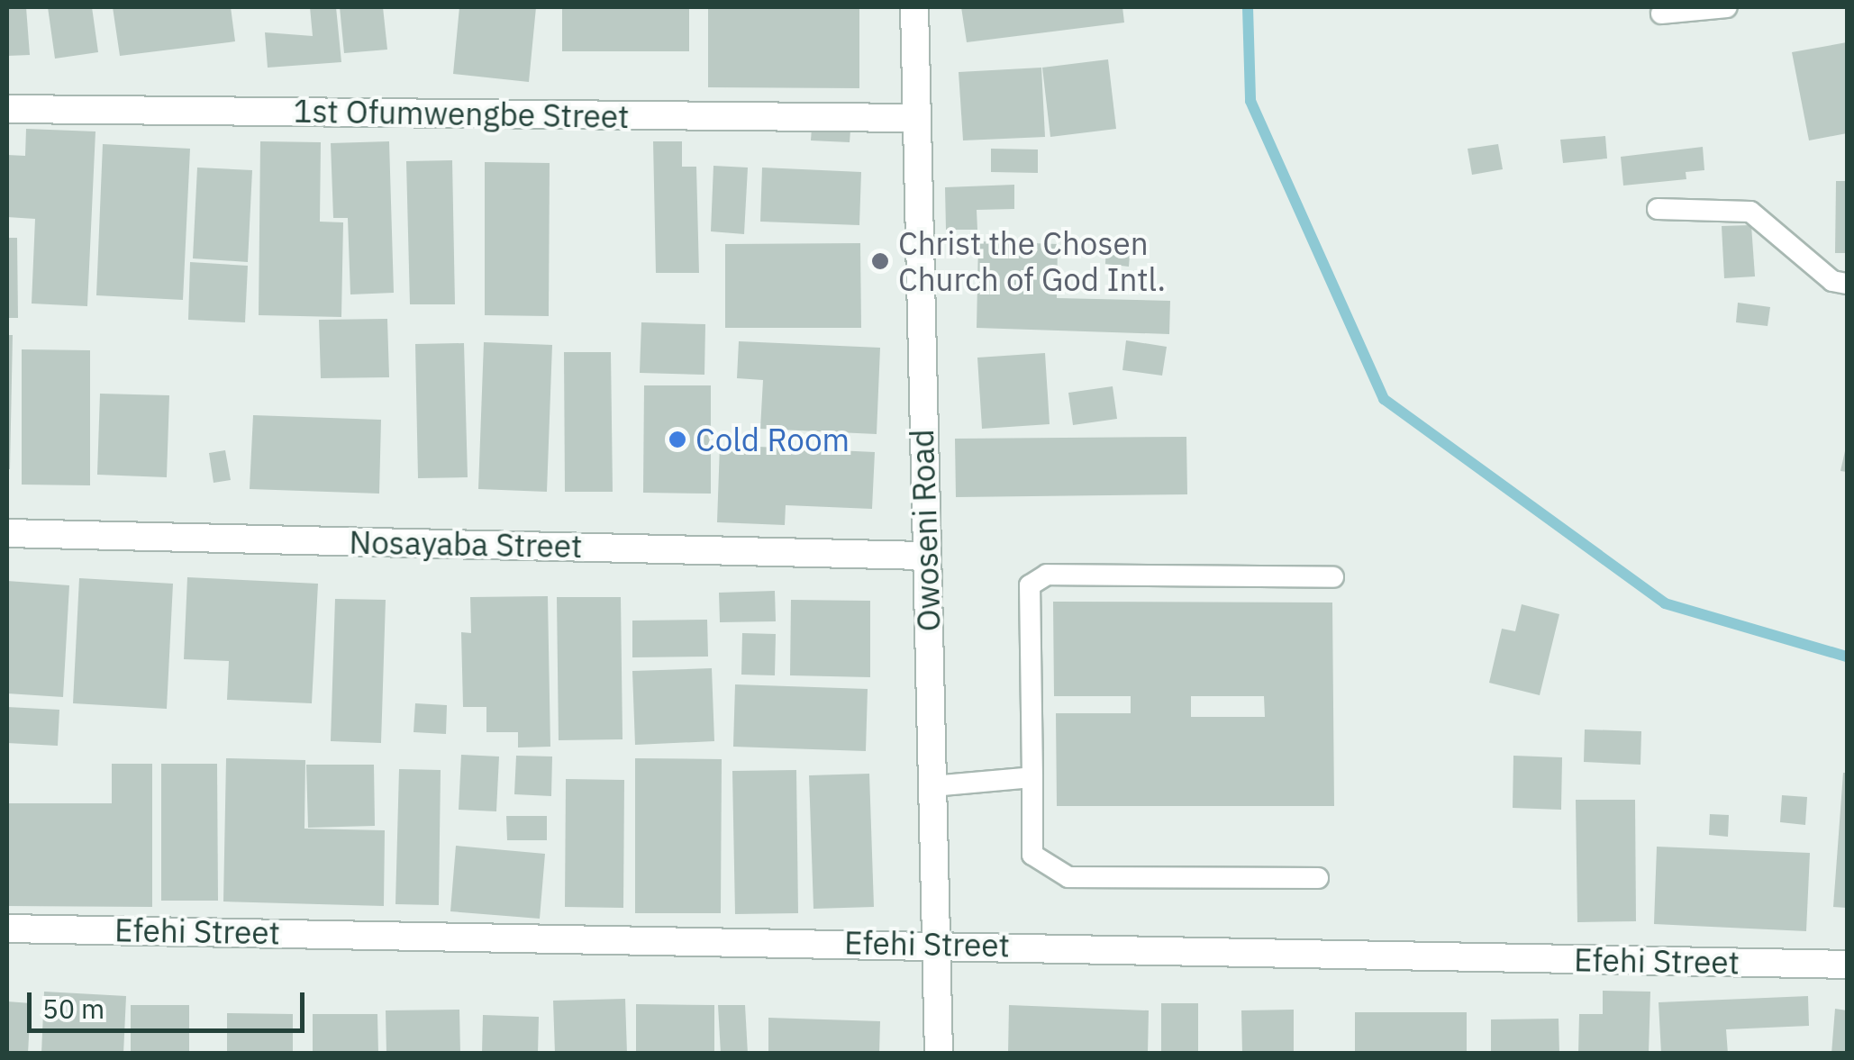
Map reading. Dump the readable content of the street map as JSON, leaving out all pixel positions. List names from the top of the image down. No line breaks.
{"streets":{"street":["1st Ofumwengbe Street","Owoseni Road","Nosayaba Street","Efehi Street"]},"crossings":[["1st Ofumwengbe Street","Owoseni Road"],["Owoseni Road","Nosayaba Street"],["Owoseni Road","Efehi Street"]],"places":["Christ the Chosen Church of God Intl.","Cold Room"],"scale_bar":"50 m"}
